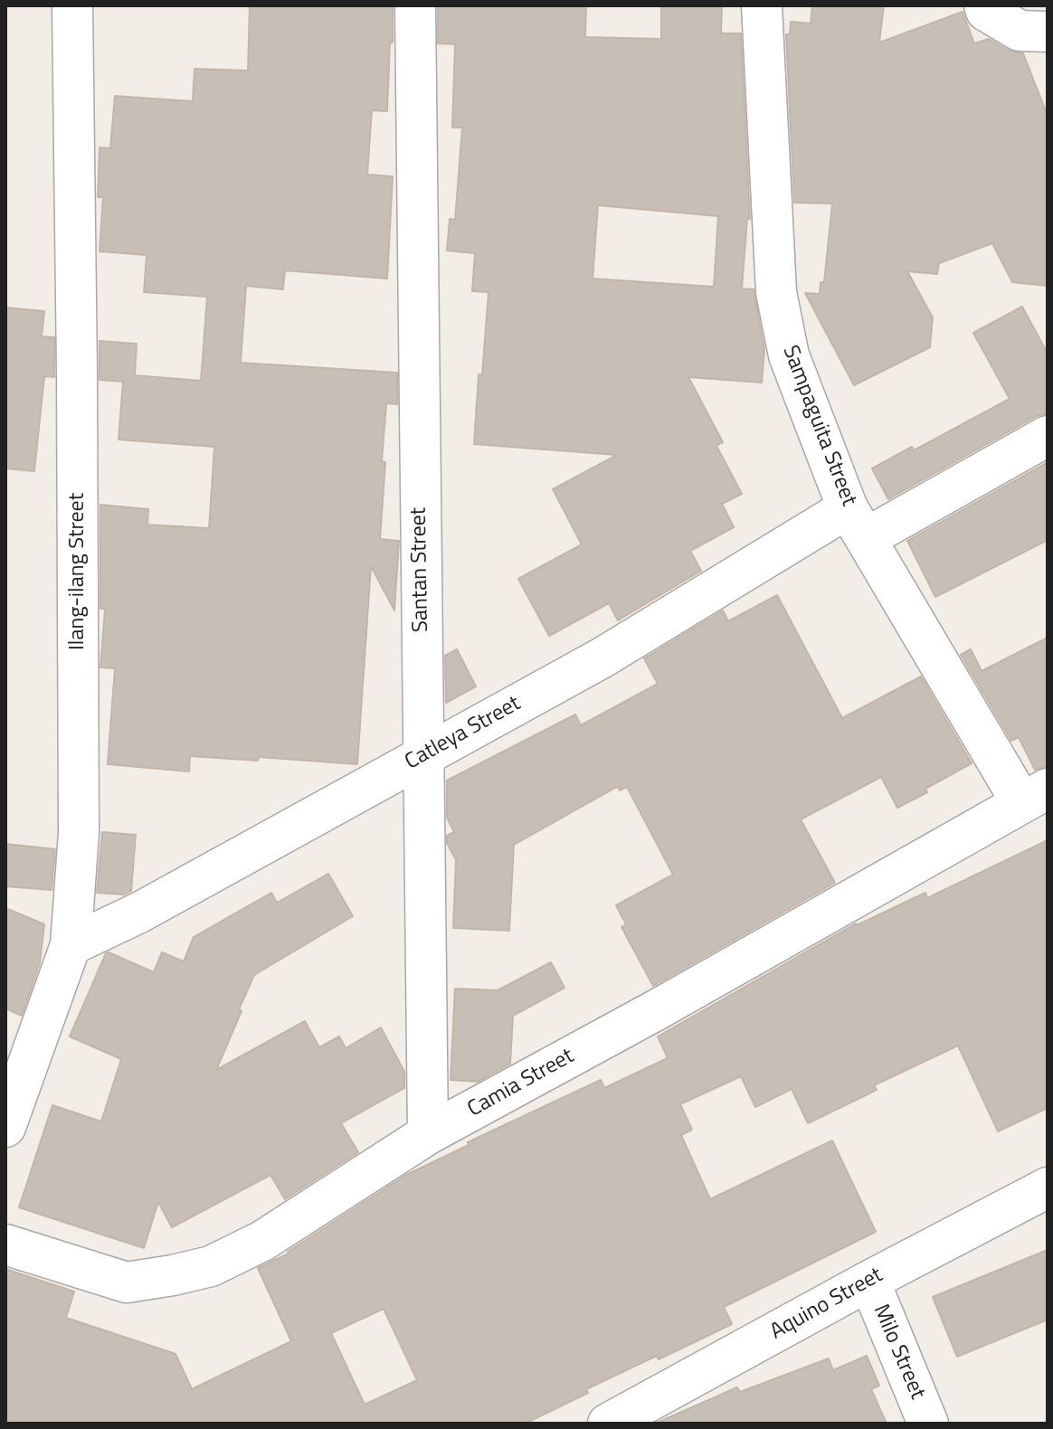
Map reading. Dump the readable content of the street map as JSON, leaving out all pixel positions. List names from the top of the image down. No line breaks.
{"streets":{"street":["Sampaguita Street","Santan Street","Ilang-ilang Street","Catleya Street","Camia Street","Aquino Street","Milo Street"]},"crossings":[["Sampaguita Street","Catleya Street"],["Sampaguita Street","Camia Street"],["Santan Street","Catleya Street"],["Santan Street","Camia Street"],["Ilang-ilang Street","Catleya Street"],["Aquino Street","Milo Street"]]}
